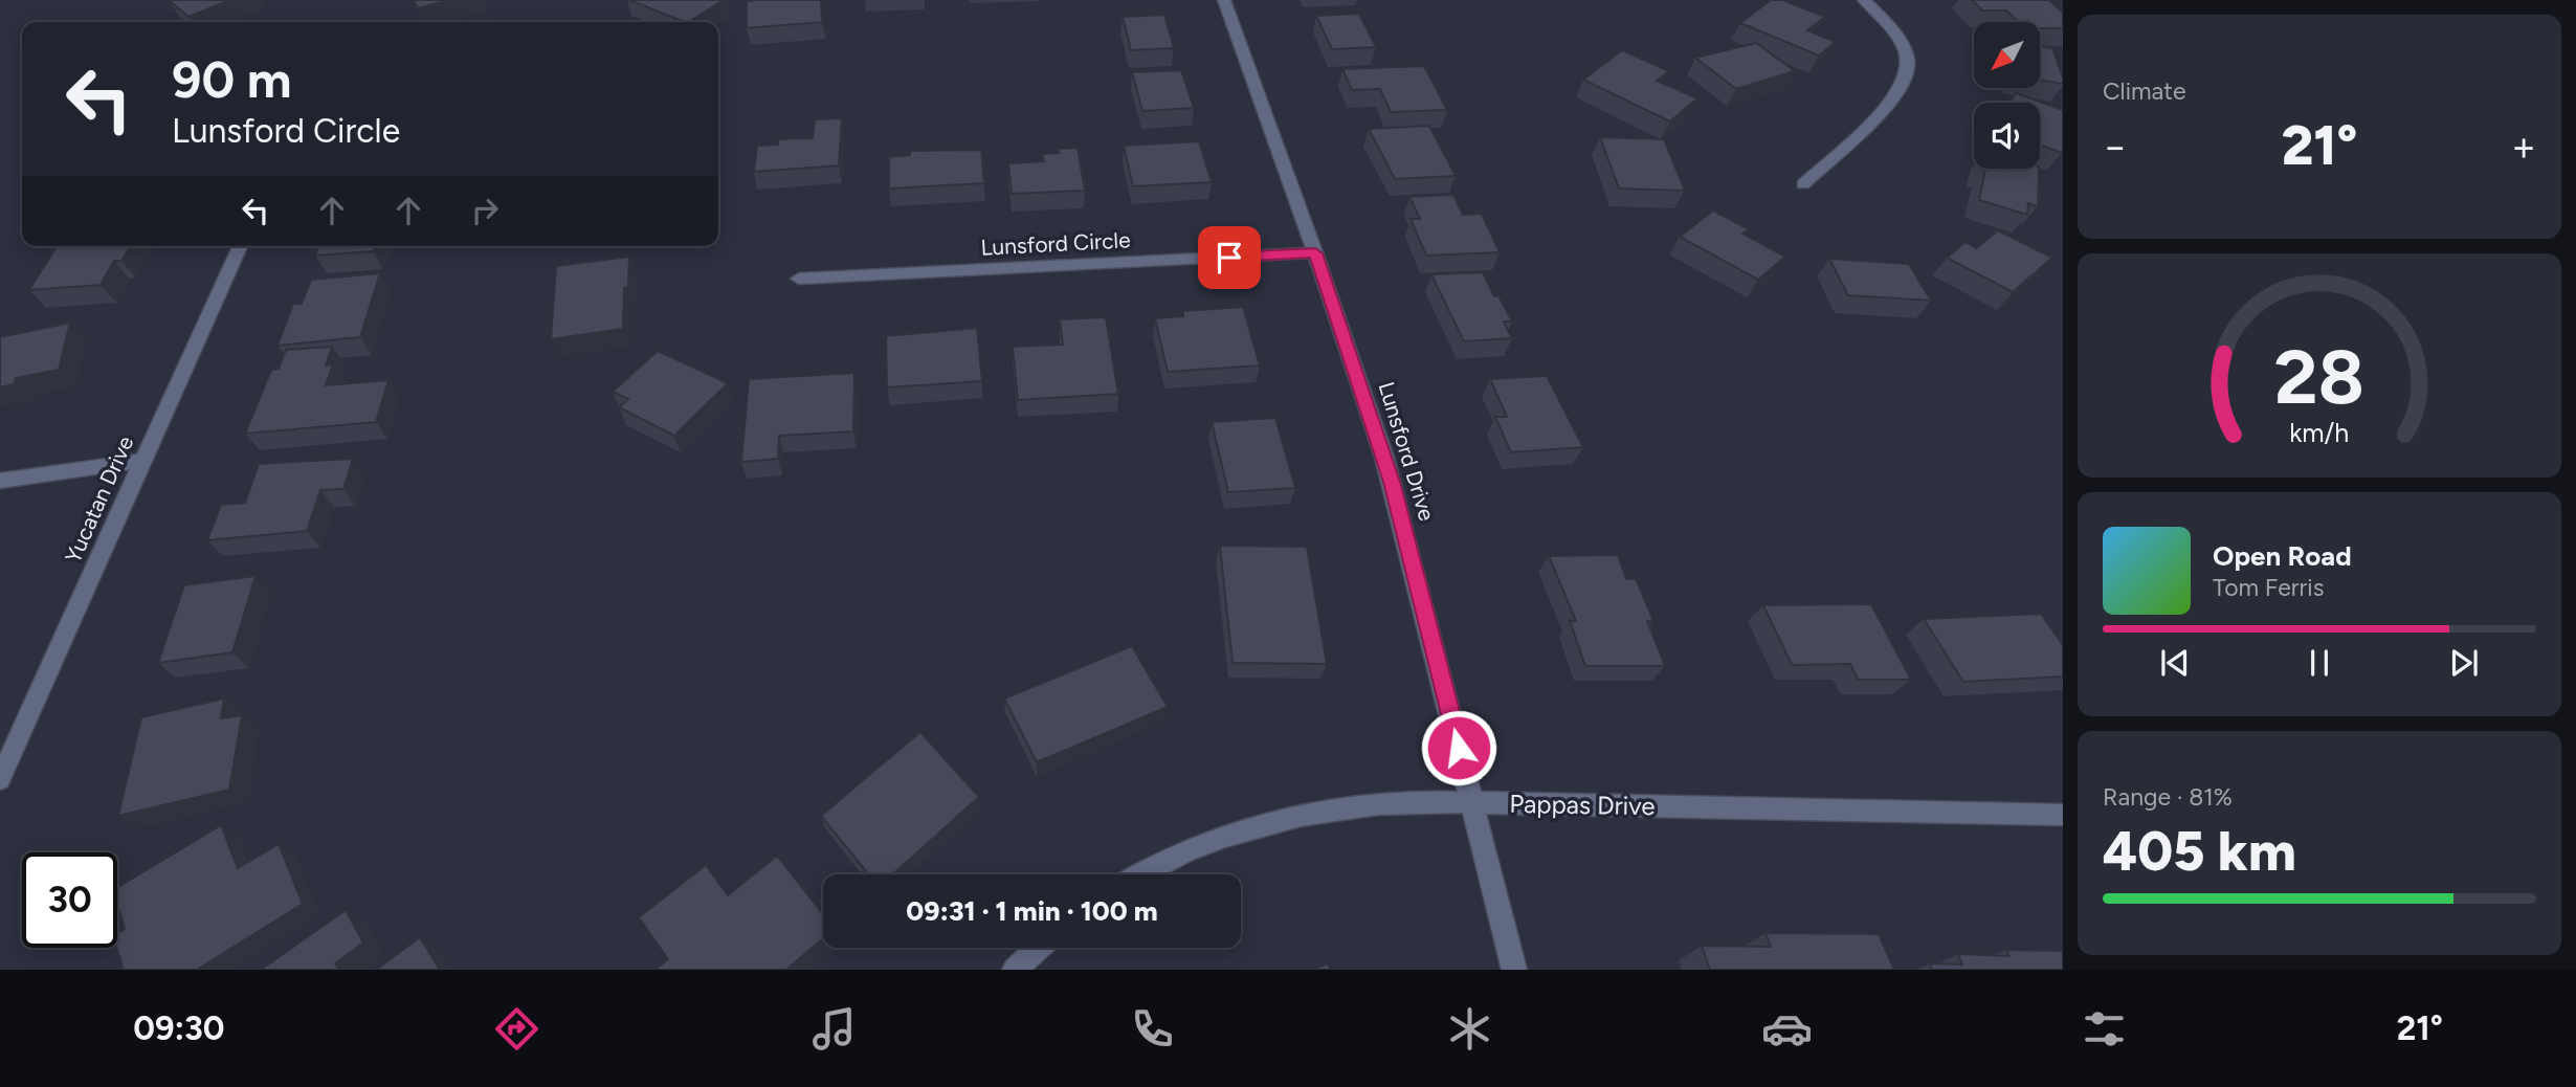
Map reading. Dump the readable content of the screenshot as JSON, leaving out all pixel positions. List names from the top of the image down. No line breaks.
{"streets":{"street":["Lunsford Circle","Lunsford Drive","Yucatan Drive","Pappas Drive"]},"crossings":[["Lunsford Circle","Lunsford Drive"],["Lunsford Drive","Pappas Drive"]],"north":"bottom left","page":{"tile":["Climate",["Range · 81%","405 km"]],"turn":["90 m","Lunsford Circle"],"heat":["−","21°","+"],"song":["Open Road","Tom Ferris"],"limit":"30","trip":"09:31 · 1 min · 100 m","tabs":["09:30","21°"],"gauge":["28","km/h"]}}
